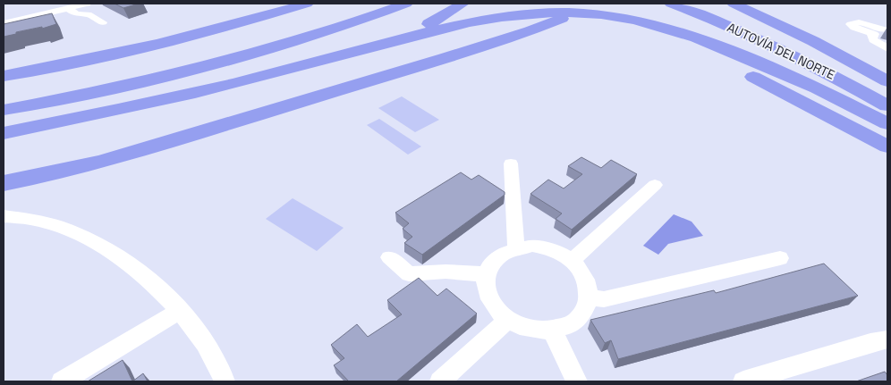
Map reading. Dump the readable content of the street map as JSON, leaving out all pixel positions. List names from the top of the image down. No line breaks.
{"streets":{"highway":["AUTOVÍA DEL NORTE"]}}
